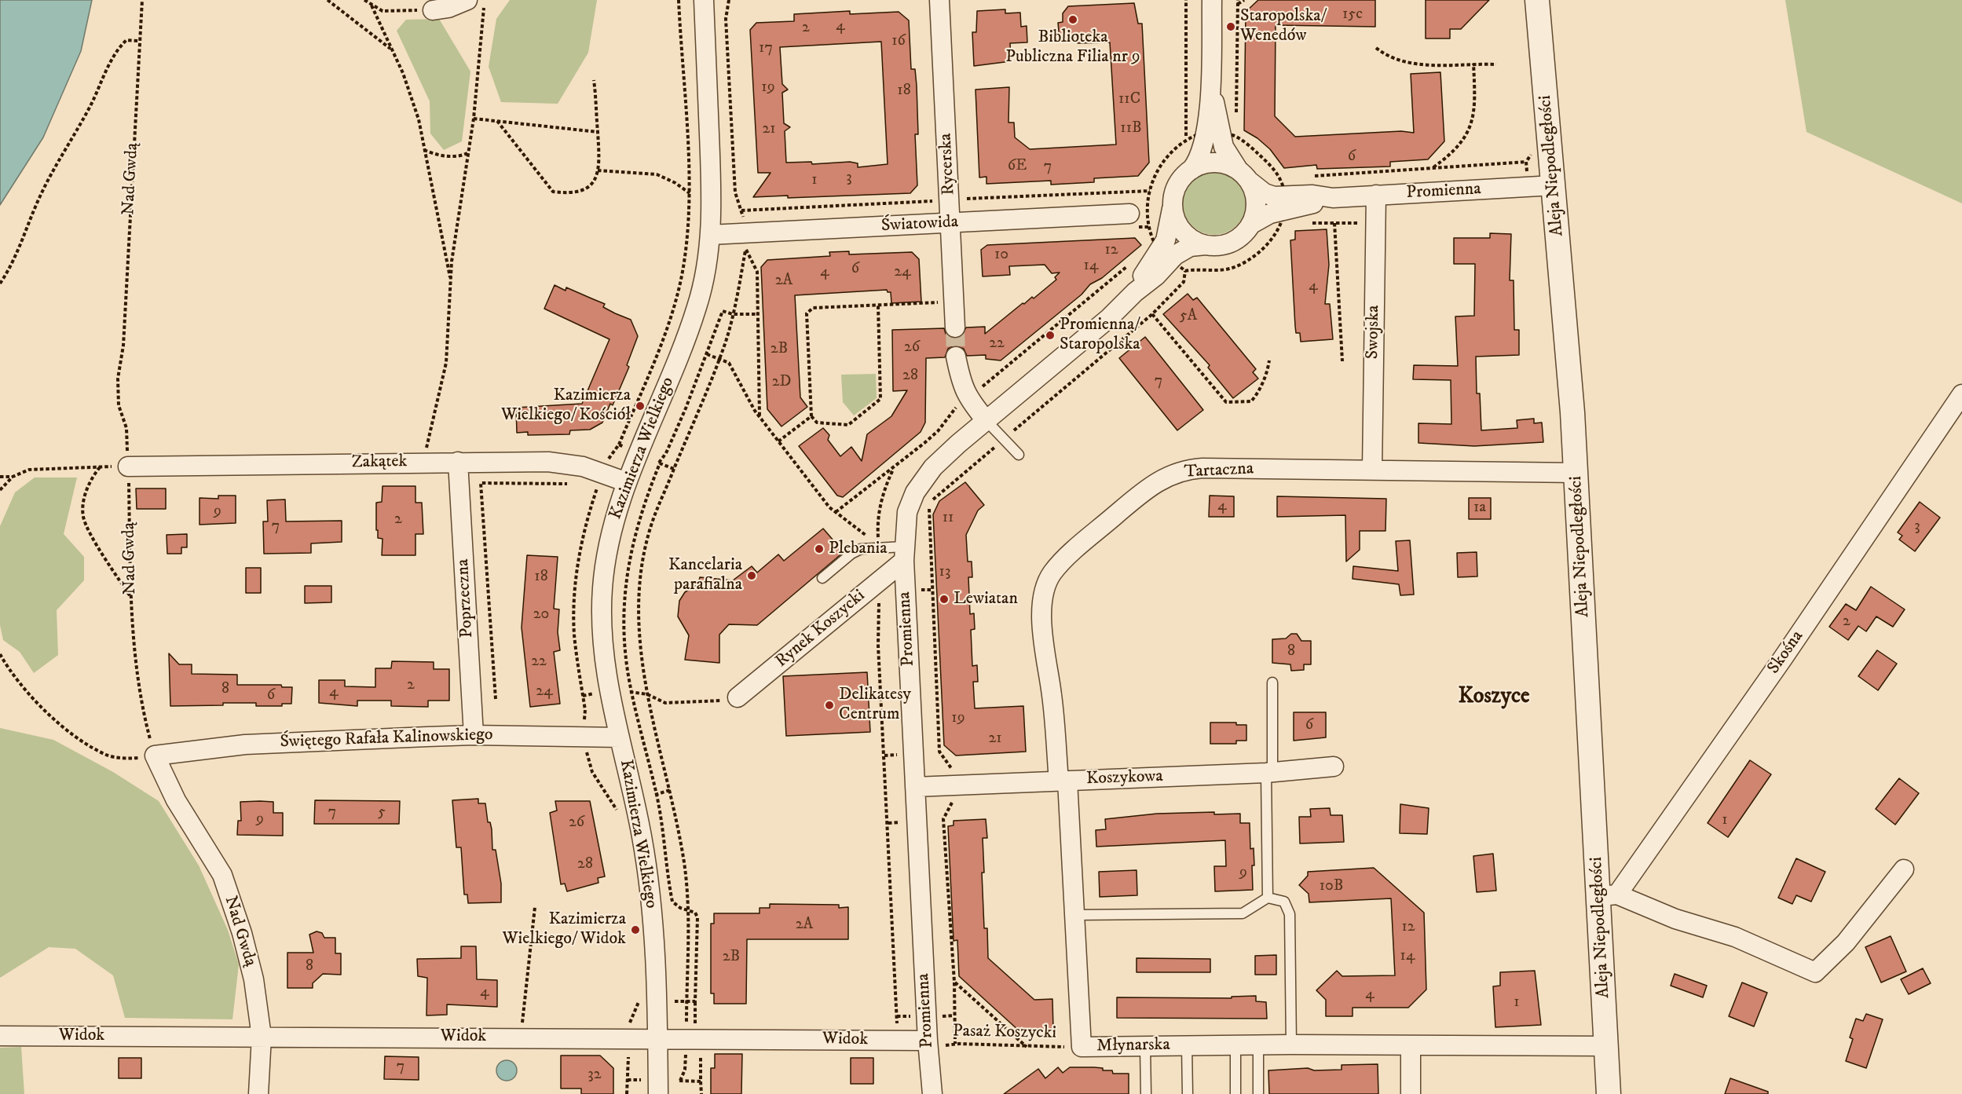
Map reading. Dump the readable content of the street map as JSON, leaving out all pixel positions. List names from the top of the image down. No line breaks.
{"streets":{"street":["Rycerska","Aleja Niepodległości","Nad Gwdą","Promienna","Światowida","Swojska","Kazimierza Wielkiego","Zakątek","Tartaczna","Poprzeczna","Rynek Koszycki","Skośna","Świętego Rafała Kalinowskiego","Koszykowa","Widok","Młynarska"],"path":["Pasaż Koszycki"]},"crossings":[["Rycerska","Światowida"],["Aleja Niepodległości","Promienna"],["Aleja Niepodległości","Tartaczna"],["Aleja Niepodległości","Skośna"],["Aleja Niepodległości","Młynarska"],["Nad Gwdą","Zakątek"],["Nad Gwdą","Świętego Rafała Kalinowskiego"],["Nad Gwdą","Widok"],["Promienna","Swojska"],["Promienna","Rynek Koszycki"],["Promienna","Koszykowa"],["Promienna","Pasaż Koszycki"],["Promienna","Widok"],["Światowida","Kazimierza Wielkiego"],["Swojska","Tartaczna"],["Kazimierza Wielkiego","Zakątek"],["Kazimierza Wielkiego","Świętego Rafała Kalinowskiego"],["Kazimierza Wielkiego","Widok"],["Zakątek","Poprzeczna"],["Tartaczna","Koszykowa"],["Tartaczna","Młynarska"],["Poprzeczna","Świętego Rafała Kalinowskiego"],["Koszykowa","Młynarska"],["Pasaż Koszycki","Widok"],["Pasaż Koszycki","Młynarska"]],"districts":["Koszyce"],"places":["Biblioteka Publiczna Filia nr 9","Staropolska/ Wenedów","Promienna/ Staropolska","Kazimierza Wielkiego/ Kościół","Plebania","Kancelaria parafialna","Lewiatan","Delikatesy Centrum","Kazimierza Wielkiego/ Widok"],"house_numbers":["15c","4","2","16","17","19","18","11C","11B","21","6","6E","7","3","1","12","10","14","6","4","24","2A","4","5A","22","26","2B","28","7","2D","4","1a","9","11","2","7","3","13","18","20","2","8","22","2","8","24","4","6","19","6","21","7","5","9","1","26","28","9","10B","2A","12","14","2B","8","4","4","1","7","32"]}
